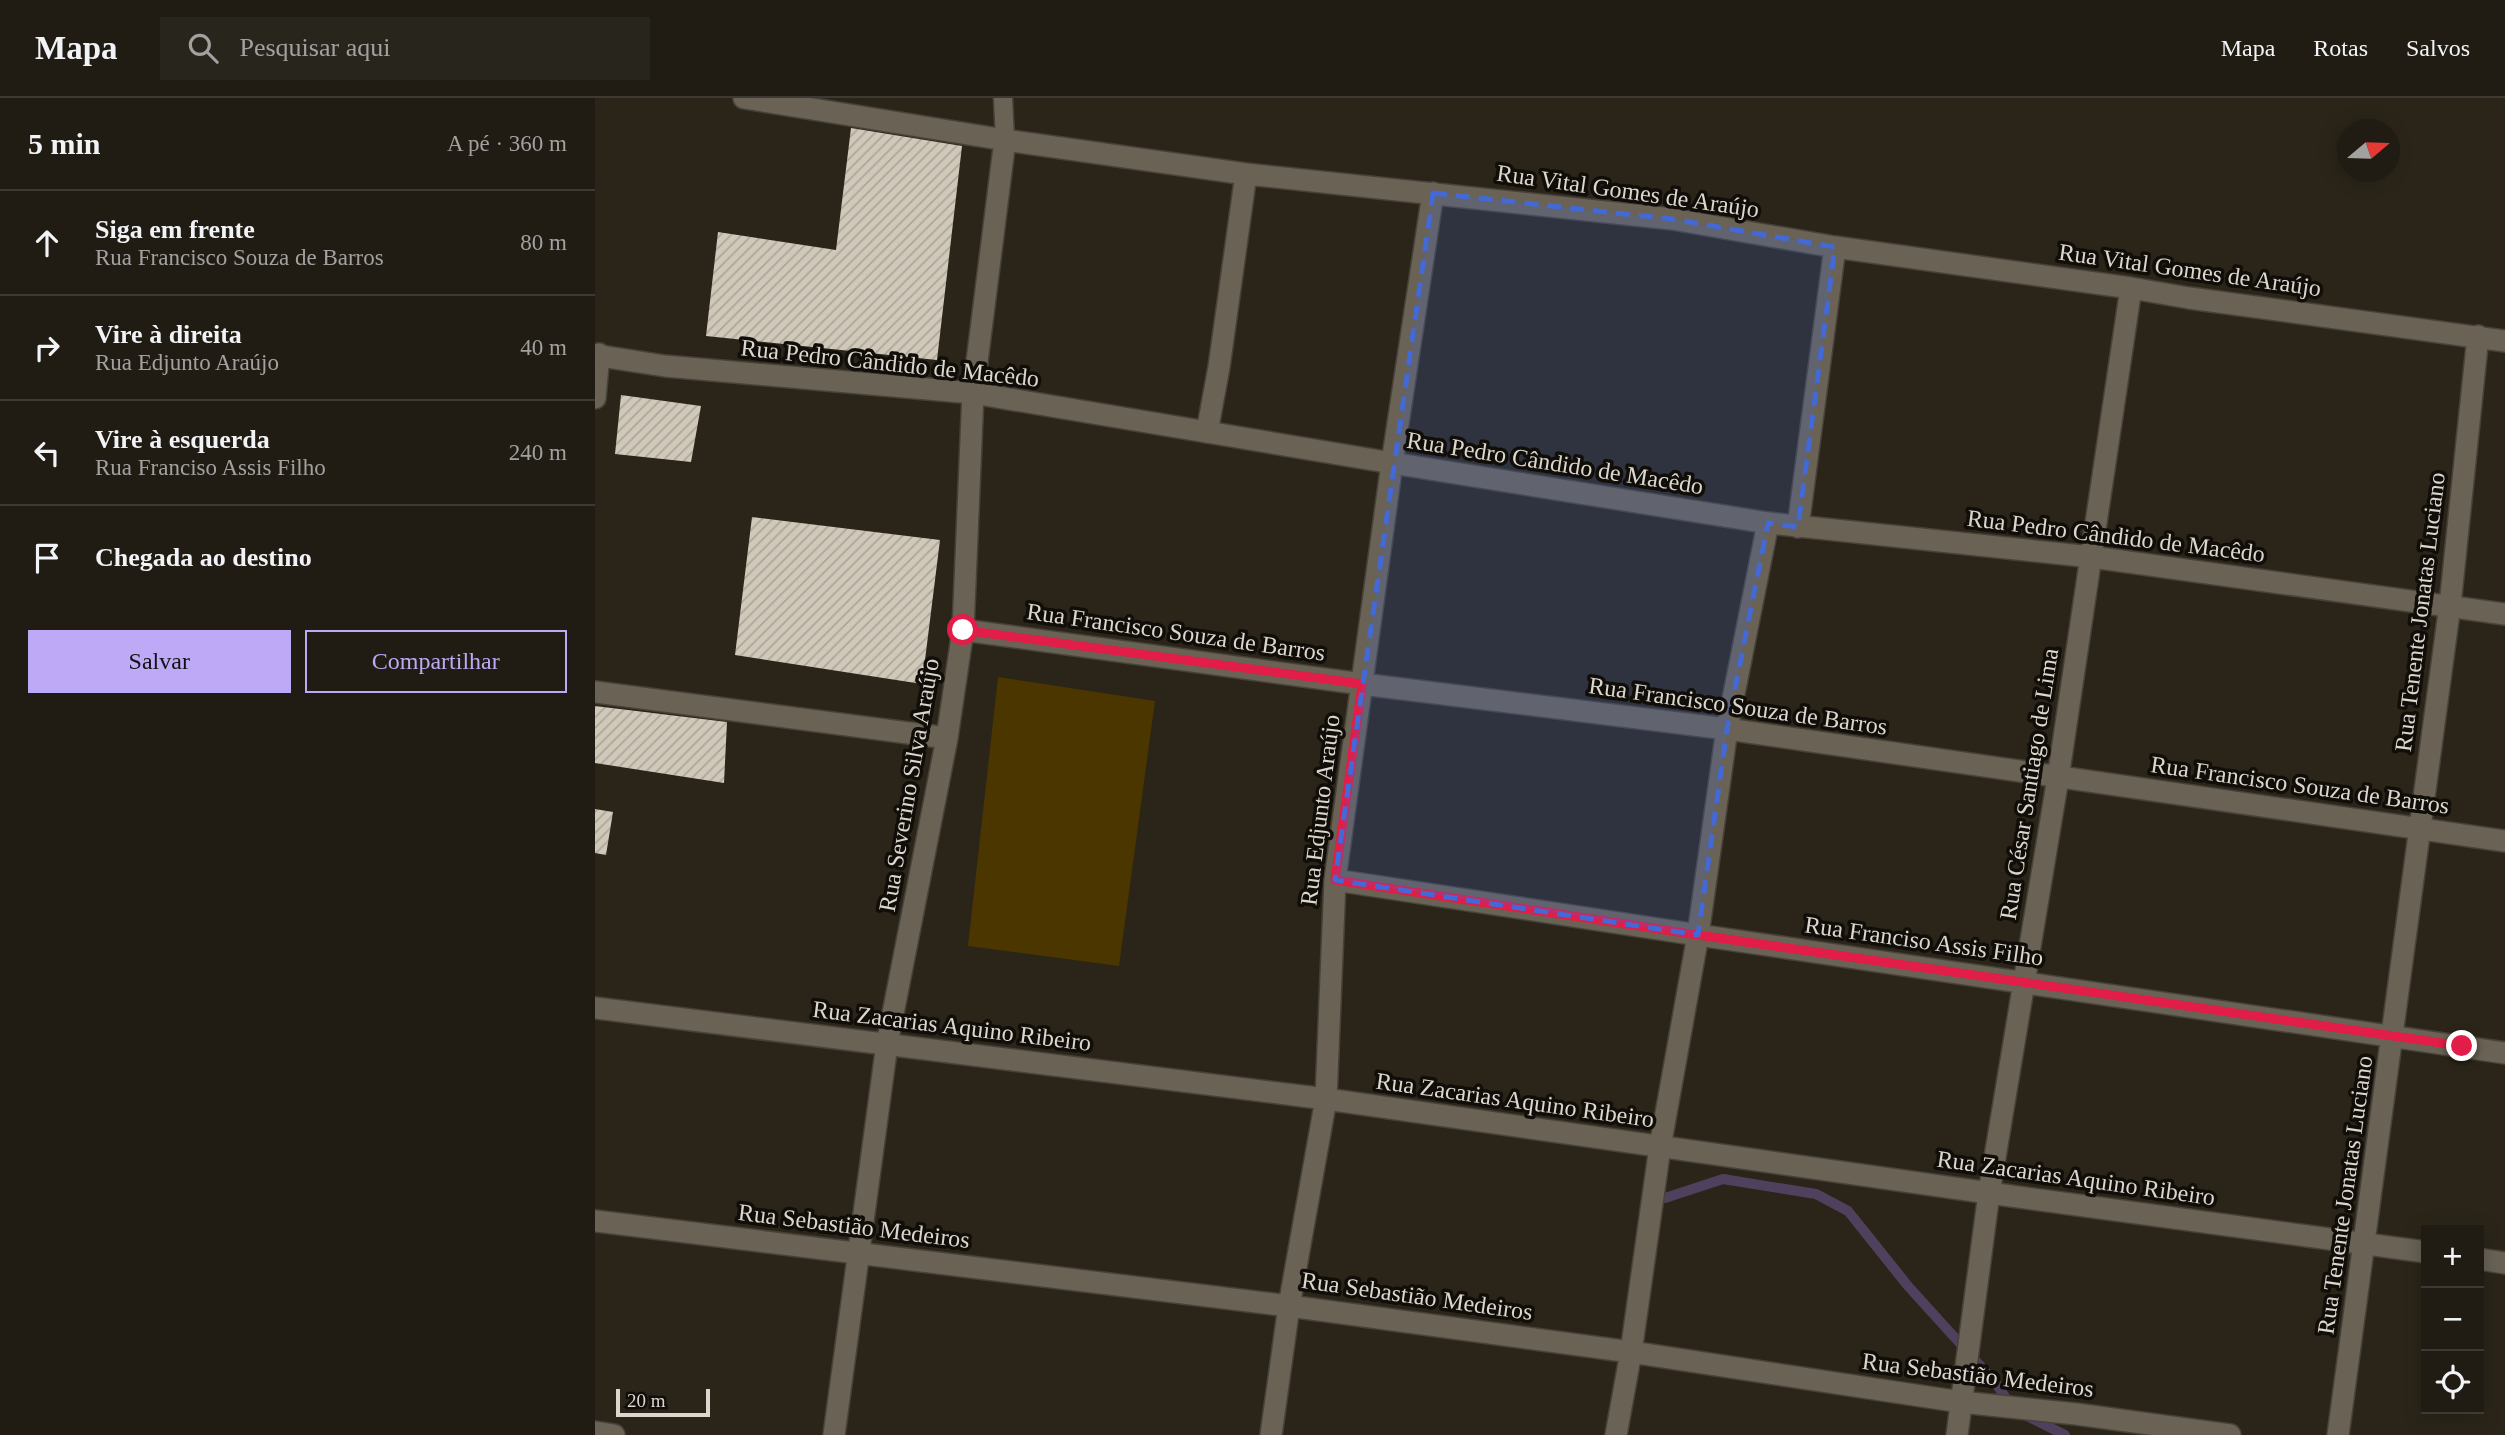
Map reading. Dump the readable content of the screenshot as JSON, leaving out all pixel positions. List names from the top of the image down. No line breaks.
{"streets":{"street":["Rua Vital Gomes de Araújo","Rua Pedro Cândido de Macêdo","Rua Tenente Jonatas Luciano","Rua Francisco Souza de Barros","Rua César Santiago de Lima","Rua Severino Silva Araújo","Rua Edjunto Araújo","Rua Franciso Assis Filho","Rua Zacarias Aquino Ribeiro","Rua Sebastião Medeiros"]},"crossings":[["Rua Vital Gomes de Araújo","Rua Tenente Jonatas Luciano"],["Rua Vital Gomes de Araújo","Rua César Santiago de Lima"],["Rua Vital Gomes de Araújo","Rua Severino Silva Araújo"],["Rua Vital Gomes de Araújo","Rua Edjunto Araújo"],["Rua Pedro Cândido de Macêdo","Rua Tenente Jonatas Luciano"],["Rua Pedro Cândido de Macêdo","Rua César Santiago de Lima"],["Rua Pedro Cândido de Macêdo","Rua Severino Silva Araújo"],["Rua Pedro Cândido de Macêdo","Rua Edjunto Araújo"],["Rua Tenente Jonatas Luciano","Rua Francisco Souza de Barros"],["Rua Tenente Jonatas Luciano","Rua Franciso Assis Filho"],["Rua Tenente Jonatas Luciano","Rua Zacarias Aquino Ribeiro"],["Rua Francisco Souza de Barros","Rua César Santiago de Lima"],["Rua Francisco Souza de Barros","Rua Severino Silva Araújo"],["Rua Francisco Souza de Barros","Rua Edjunto Araújo"],["Rua César Santiago de Lima","Rua Franciso Assis Filho"],["Rua César Santiago de Lima","Rua Zacarias Aquino Ribeiro"],["Rua César Santiago de Lima","Rua Sebastião Medeiros"],["Rua Severino Silva Araújo","Rua Zacarias Aquino Ribeiro"],["Rua Severino Silva Araújo","Rua Sebastião Medeiros"],["Rua Edjunto Araújo","Rua Franciso Assis Filho"],["Rua Edjunto Araújo","Rua Zacarias Aquino Ribeiro"],["Rua Edjunto Araújo","Rua Sebastião Medeiros"]],"scale_bar":"20 m","north":"right","page":{"header":"Mapa","search":"Pesquisar aqui","nav":["Mapa","Rotas","Salvos"],"heading":["5 min","A pé · 360 m"],"list":[["Siga em frente","Rua Francisco Souza de Barros","80 m"],["Vire à direita","Rua Edjunto Araújo","40 m"],["Vire à esquerda","Rua Franciso Assis Filho","240 m"],"Chegada ao destino"],"buttons":["Salvar","Compartilhar"],"map_buttons":["+","−"],"scale":"20 m"}}
